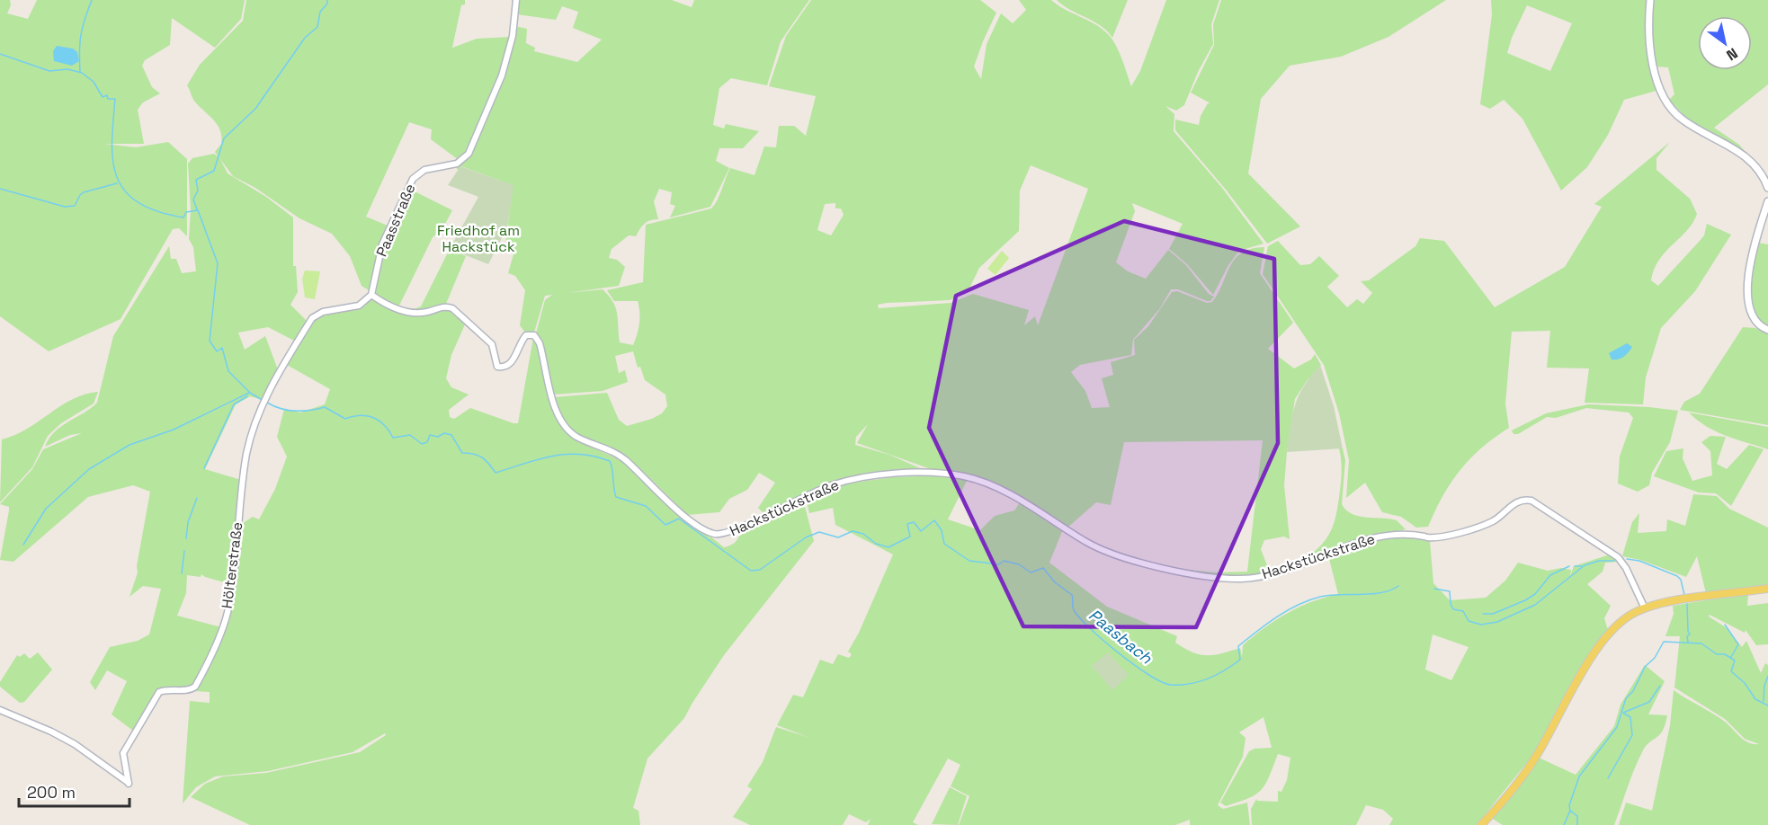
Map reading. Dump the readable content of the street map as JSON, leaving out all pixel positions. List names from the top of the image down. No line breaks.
{"streets":{"street":["Paasstraße","Hackstückstraße","Hölterstraße"]},"crossings":[["Paasstraße","Hackstückstraße"],["Paasstraße","Hölterstraße"],["Hackstückstraße","Hölterstraße"]],"water":["Paasbach"],"parks":["Friedhof am Hackstück"],"scale_bar":"200 m","north":"bottom right"}
